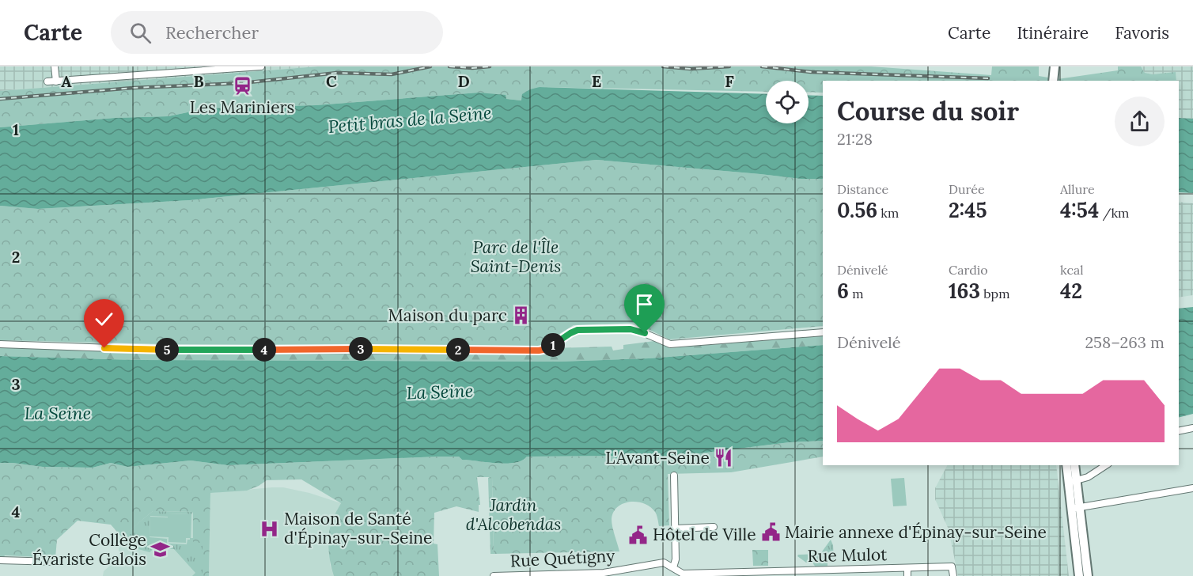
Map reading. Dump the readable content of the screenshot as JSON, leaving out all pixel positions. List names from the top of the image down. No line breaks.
{"streets":{"street":["Rue Mulot","Rue Quétigny"]},"crossings":[["Rue Mulot","Rue Quétigny"]],"water":["Petit bras de la Seine","La Seine"],"parks":["Parc de l'Île Saint-Denis","Jardin d'Alcobendas"],"places":{"station":["Les Mariniers"],"building":["Maison du parc"],"restaurant":["L'Avant-Seine"],"hospital":["Maison de Santé d'Épinay-sur-Seine"],"public building":["Mairie annexe d'Épinay-sur-Seine","Hôtel de Ville"],"school or university":["Collège Évariste Galois"]},"page":{"header":"Carte","search":"Rechercher","nav":["Carte","Itinéraire","Favoris"],"heading":["Course du soir","21:28"],"stats":[["Distance","0.56 km"],["Durée","2:45"],["Allure","4:54 /km"],["Dénivelé","6 m"],["Cardio","163 bpm"],["kcal","42"]],"chart":["Dénivelé","258–263 m"],"pins":["1","3","2","4","5"]},"grid":{"columns":["A","B","C","D","E","F"],"rows":["1","2","3","4"]}}
